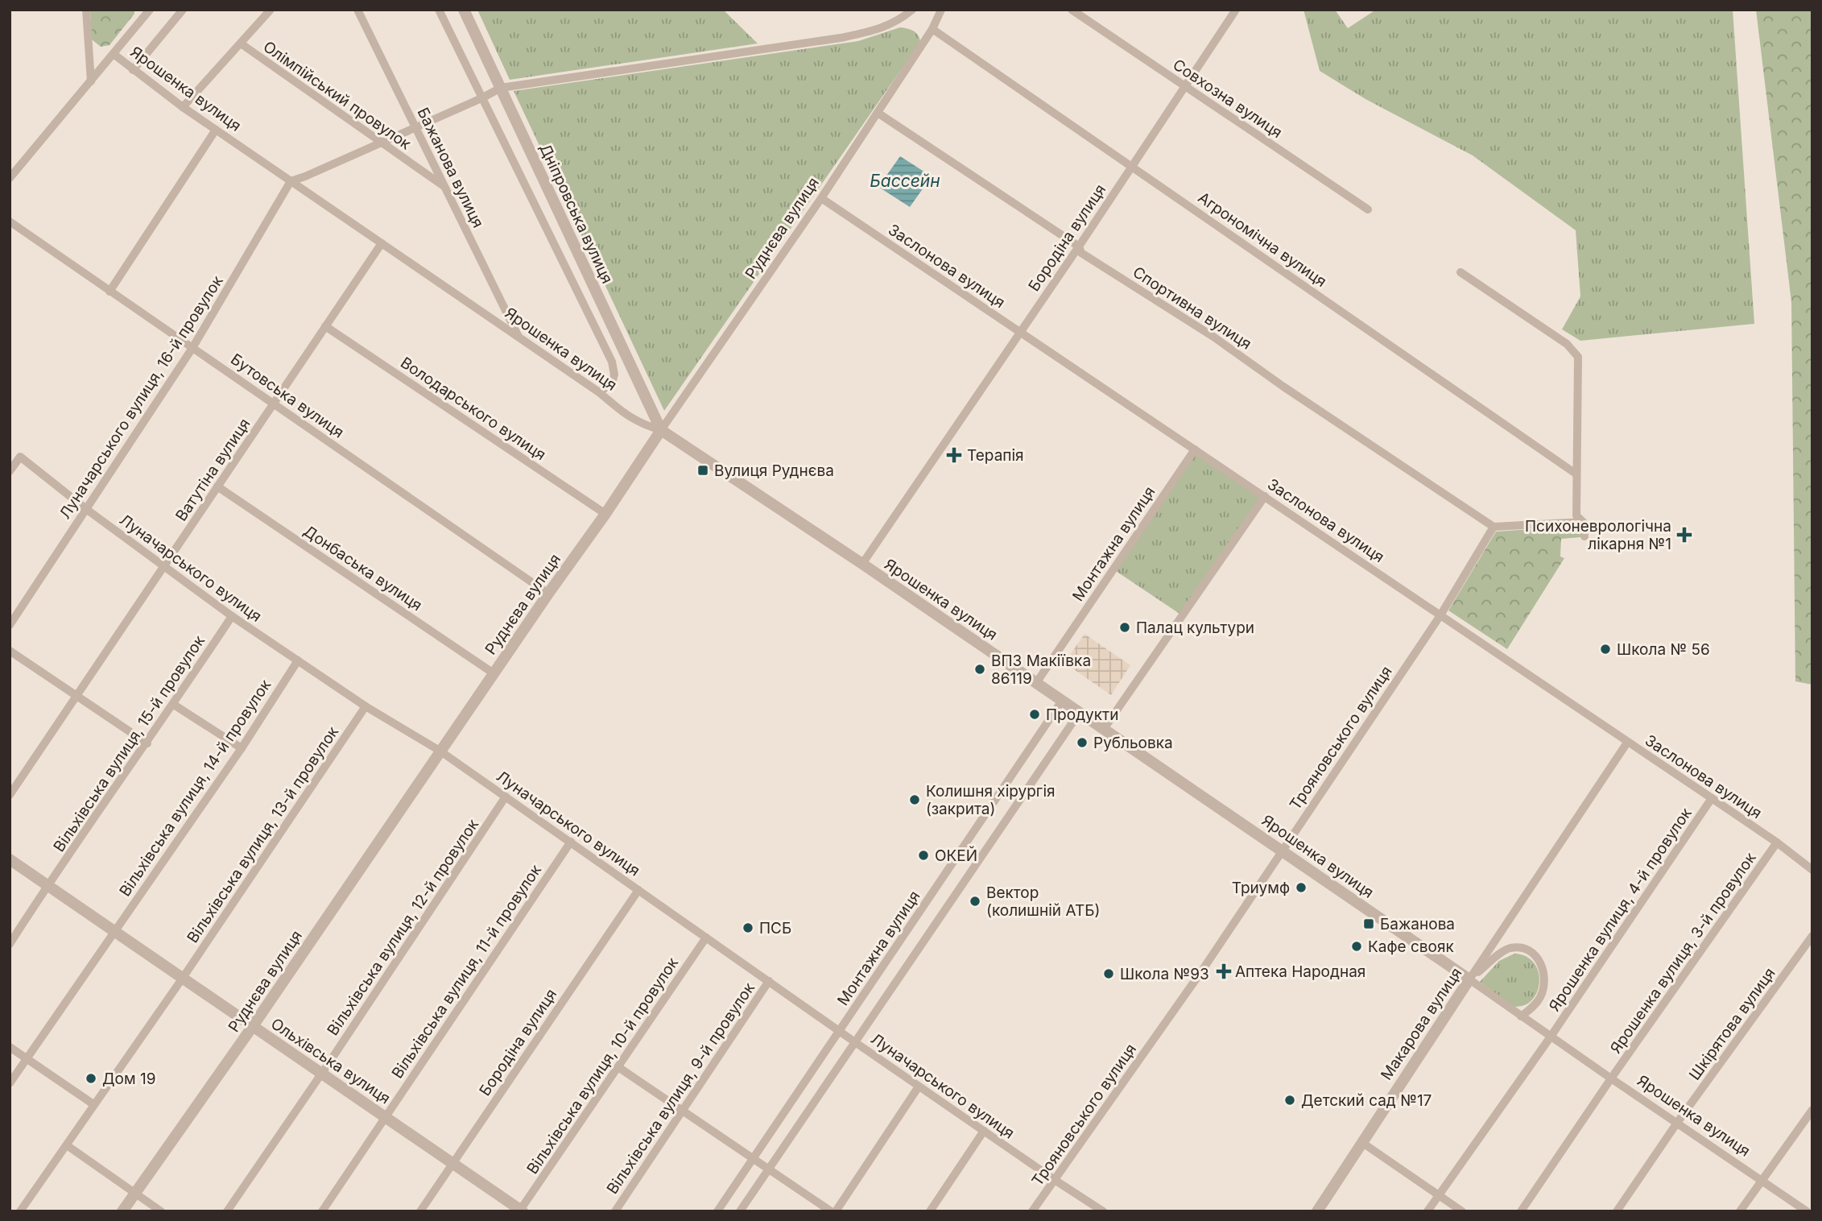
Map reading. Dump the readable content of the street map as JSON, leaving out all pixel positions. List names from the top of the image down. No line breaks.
{"streets":{"street":["Ярошенка вулиця","Олімпійський провулок","Совхозна вулиця","Бажанова вулиця","Дніпровська вулиця","Руднєва вулиця","Бородіна вулиця","Агрономічна вулиця","Заслонова вулиця","Спортивна вулиця","Бутовська вулиця","Луначарського вулиця, 16-й провулок","Володарського вулиця","Ватутіна вулиця","Монтажна вулиця","Луначарського вулиця","Донбаська вулиця","Трояновського вулиця","Вільхівська вулиця, 15-й провулок","Вільхівська вулиця, 14-й провулок","Вільхівська вулиця, 13-й провулок","Ярошенка вулиця, 4-й провулок","Вільхівська вулиця, 12-й провулок","Ярошенка вулиця, 3-й провулок","Вільхівська вулиця, 11-й провулок","Макарова вулиця","Шкірятова вулиця","Ольхівська вулиця","Вільхівська вулиця, 10-й провулок","Вільхівська вулиця, 9-й провулок"]},"crossings":[["Ярошенка вулиця","Бажанова вулиця"],["Ярошенка вулиця","Дніпровська вулиця"],["Ярошенка вулиця","Руднєва вулиця"],["Ярошенка вулиця","Бородіна вулиця"],["Ярошенка вулиця","Луначарського вулиця, 16-й провулок"],["Ярошенка вулиця","Ватутіна вулиця"],["Ярошенка вулиця","Монтажна вулиця"],["Ярошенка вулиця","Трояновського вулиця"],["Ярошенка вулиця","Ярошенка вулиця, 4-й провулок"],["Ярошенка вулиця","Ярошенка вулиця, 3-й провулок"],["Ярошенка вулиця","Макарова вулиця"],["Ярошенка вулиця","Шкірятова вулиця"],["Олімпійський провулок","Бажанова вулиця"],["Совхозна вулиця","Бородіна вулиця"],["Дніпровська вулиця","Руднєва вулиця"],["Руднєва вулиця","Агрономічна вулиця"],["Руднєва вулиця","Заслонова вулиця"],["Руднєва вулиця","Спортивна вулиця"],["Руднєва вулиця","Бутовська вулиця"],["Руднєва вулиця","Володарського вулиця"],["Руднєва вулиця","Луначарського вулиця"],["Руднєва вулиця","Донбаська вулиця"],["Руднєва вулиця","Ольхівська вулиця"],["Бородіна вулиця","Агрономічна вулиця"],["Бородіна вулиця","Заслонова вулиця"],["Бородіна вулиця","Спортивна вулиця"],["Бородіна вулиця","Луначарського вулиця"],["Бородіна вулиця","Ольхівська вулиця"],["Заслонова вулиця","Монтажна вулиця"],["Заслонова вулиця","Трояновського вулиця"],["Заслонова вулиця","Ярошенка вулиця, 4-й провулок"],["Заслонова вулиця","Ярошенка вулиця, 3-й провулок"],["Заслонова вулиця","Макарова вулиця"],["Спортивна вулиця","Трояновського вулиця"],["Бутовська вулиця","Луначарського вулиця, 16-й провулок"],["Бутовська вулиця","Ватутіна вулиця"],["Луначарського вулиця, 16-й провулок","Луначарського вулиця"],["Володарського вулиця","Ватутіна вулиця"],["Ватутіна вулиця","Луначарського вулиця"],["Ватутіна вулиця","Донбаська вулиця"],["Монтажна вулиця","Луначарського вулиця"],["Луначарського вулиця","Трояновського вулиця"],["Луначарського вулиця","Вільхівська вулиця, 15-й провулок"],["Луначарського вулиця","Вільхівська вулиця, 14-й провулок"],["Луначарського вулиця","Вільхівська вулиця, 13-й провулок"],["Луначарського вулиця","Вільхівська вулиця, 12-й провулок"],["Луначарського вулиця","Вільхівська вулиця, 11-й провулок"],["Луначарського вулиця","Вільхівська вулиця, 10-й провулок"],["Луначарського вулиця","Вільхівська вулиця, 9-й провулок"],["Вільхівська вулиця, 15-й провулок","Ольхівська вулиця"],["Вільхівська вулиця, 14-й провулок","Ольхівська вулиця"],["Вільхівська вулиця, 13-й провулок","Ольхівська вулиця"],["Вільхівська вулиця, 12-й провулок","Ольхівська вулиця"],["Вільхівська вулиця, 11-й провулок","Ольхівська вулиця"],["Ольхівська вулиця","Вільхівська вулиця, 10-й провулок"]],"water":["Бассейн"],"places":{"health":["Терапія","Психоневрологічна лікарня №1","Аптека Народная"],"transit":["Вулиця Руднєва","Бажанова"],"other":["Палац культури","Школа № 56","ВПЗ Макіївка 86119","Продукти","Рубльовка","Колишня хірургія (закрита)","ОКЕЙ","Триумф","Вектор (колишній АТБ)","ПСБ","Кафе свояк","Школа №93","Дом 19","Детский сад №17"]}}
